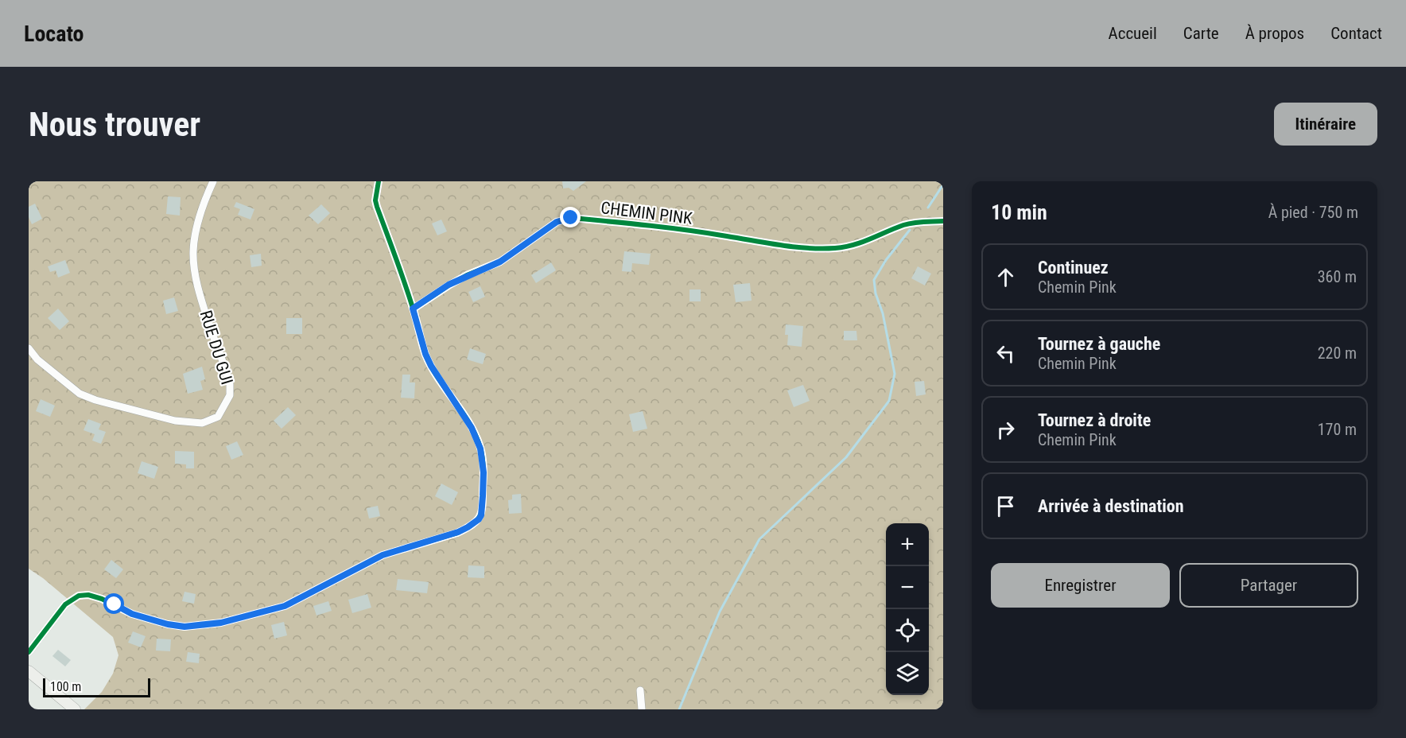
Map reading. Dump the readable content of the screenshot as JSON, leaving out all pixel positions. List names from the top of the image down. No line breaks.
{"streets":{"street":["CHEMIN PINK","RUE DU GUI"]},"scale_bar":"100 m","page":{"header":"Locato","nav":["Accueil","Carte","À propos","Contact"],"buttons":["Itinéraire",["Enregistrer","Partager"]],"title":"Nous trouver","heading":["10 min","À pied · 750 m"],"list":[["Continuez","Chemin Pink","360 m"],["Tournez à gauche","Chemin Pink","220 m"],["Tournez à droite","Chemin Pink","170 m"],"Arrivée à destination"],"map_buttons":["+","−"],"scale":"100 m"}}
